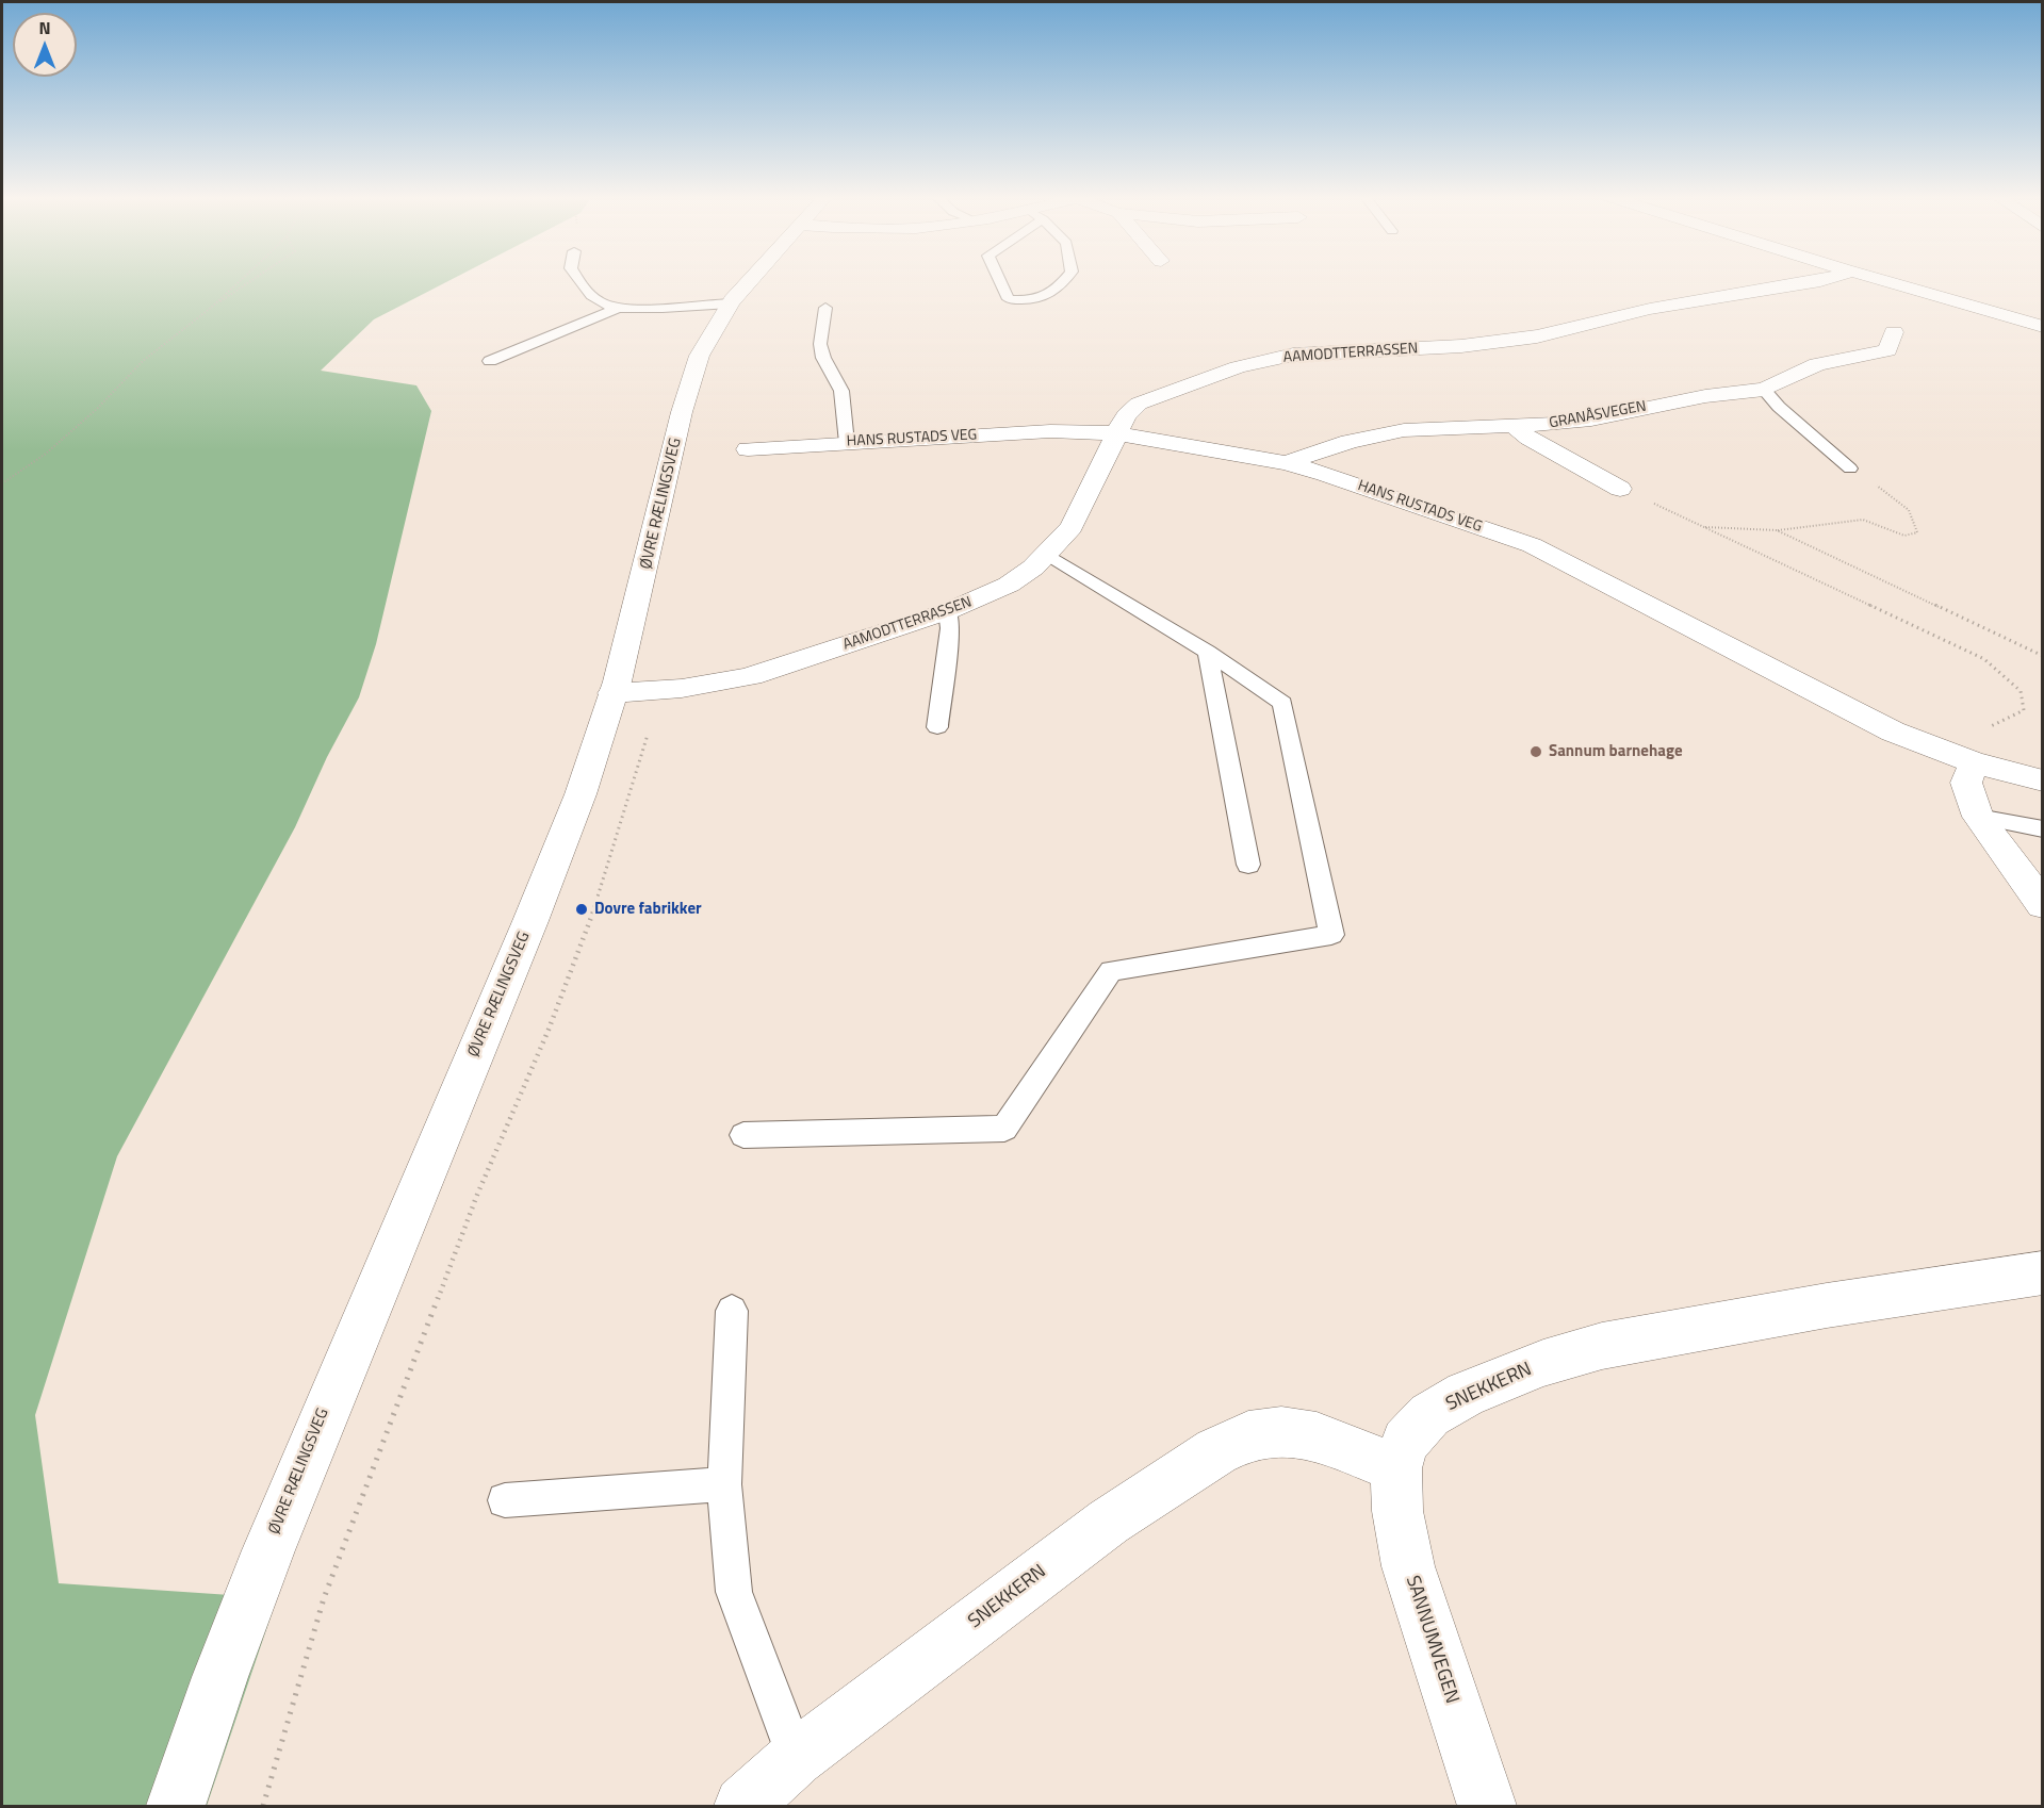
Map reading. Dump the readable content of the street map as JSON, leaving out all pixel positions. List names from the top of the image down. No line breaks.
{"streets":{"street":["AAMODTTERRASSEN","GRANÅSVEGEN","HANS RUSTADS VEG","ØVRE RÆLINGSVEG","SNEKKERN","SANNUMVEGEN"]},"crossings":[["AAMODTTERRASSEN","HANS RUSTADS VEG"],["AAMODTTERRASSEN","ØVRE RÆLINGSVEG"],["GRANÅSVEGEN","HANS RUSTADS VEG"],["SNEKKERN","SANNUMVEGEN"]],"places":["Sannum barnehage","Dovre fabrikker"],"north":"top"}
